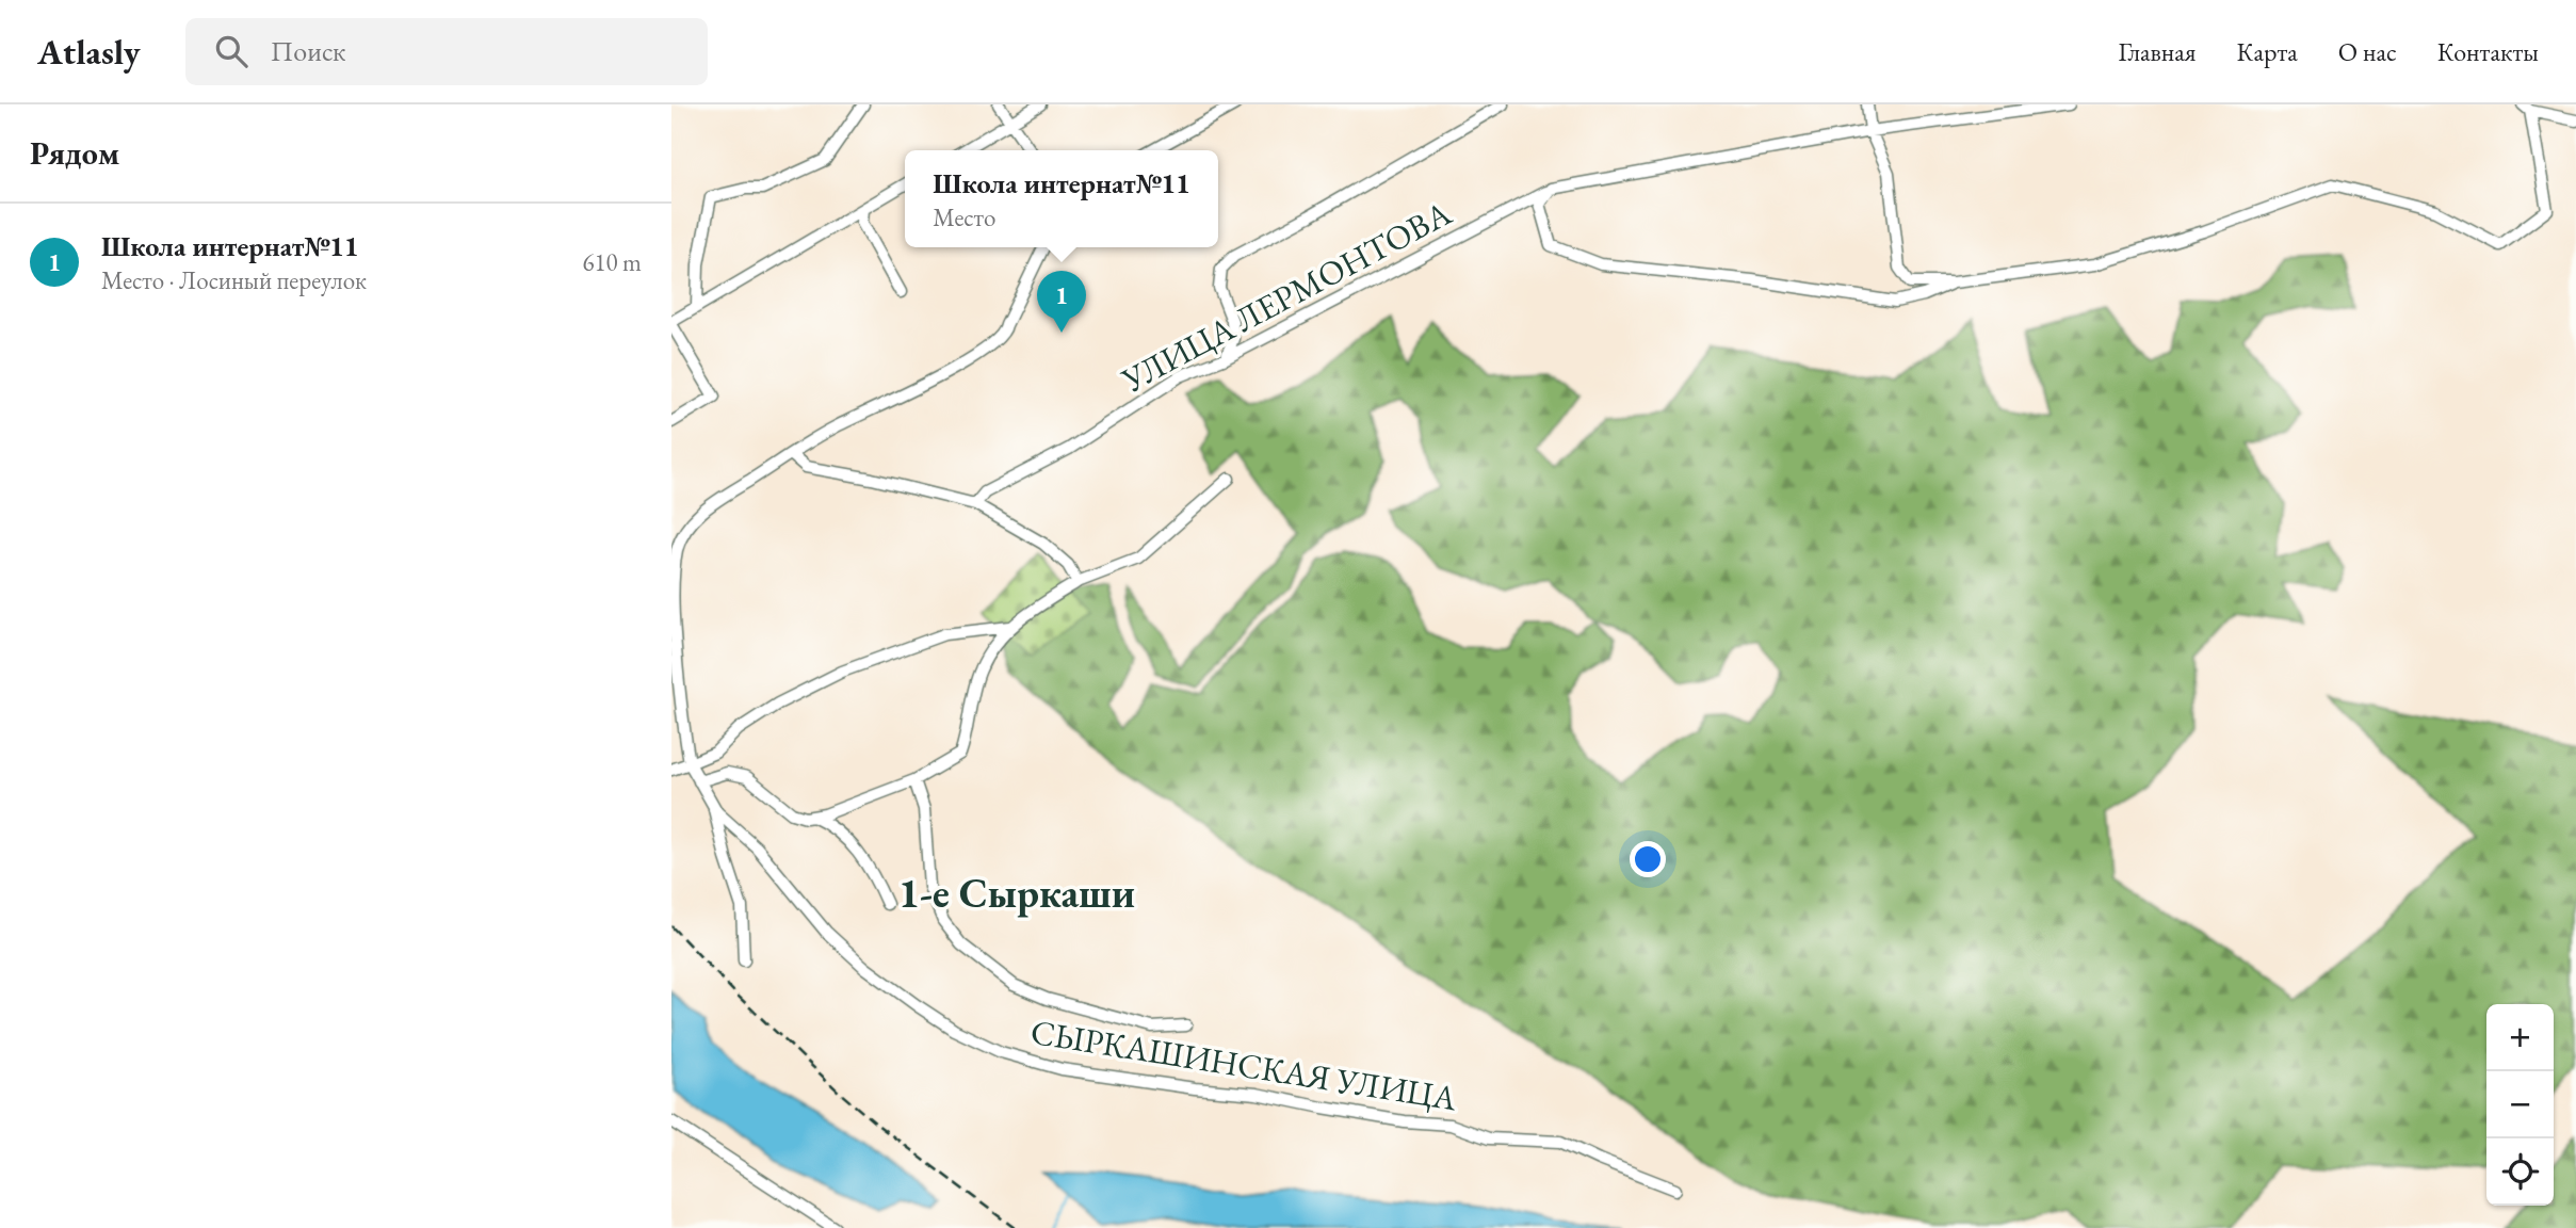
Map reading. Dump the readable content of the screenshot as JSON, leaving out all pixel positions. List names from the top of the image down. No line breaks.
{"streets":{"street":["УЛИЦА ЛЕРМОНТОВА","СЫРКАШИНСКАЯ УЛИЦА"]},"districts":["1-е Сыркаши"],"page":{"header":"Atlasly","search":"Поиск","nav":["Главная","Карта","О нас","Контакты"],"heading":"Рядом","popup":["Школа интернат№11","Место"],"list":[{"mark":"1","name":"Школа интернат№11","note":"Место · Лосиный переулок","value":"610 m"}],"pins":"1","map_buttons":["+","−"]}}
